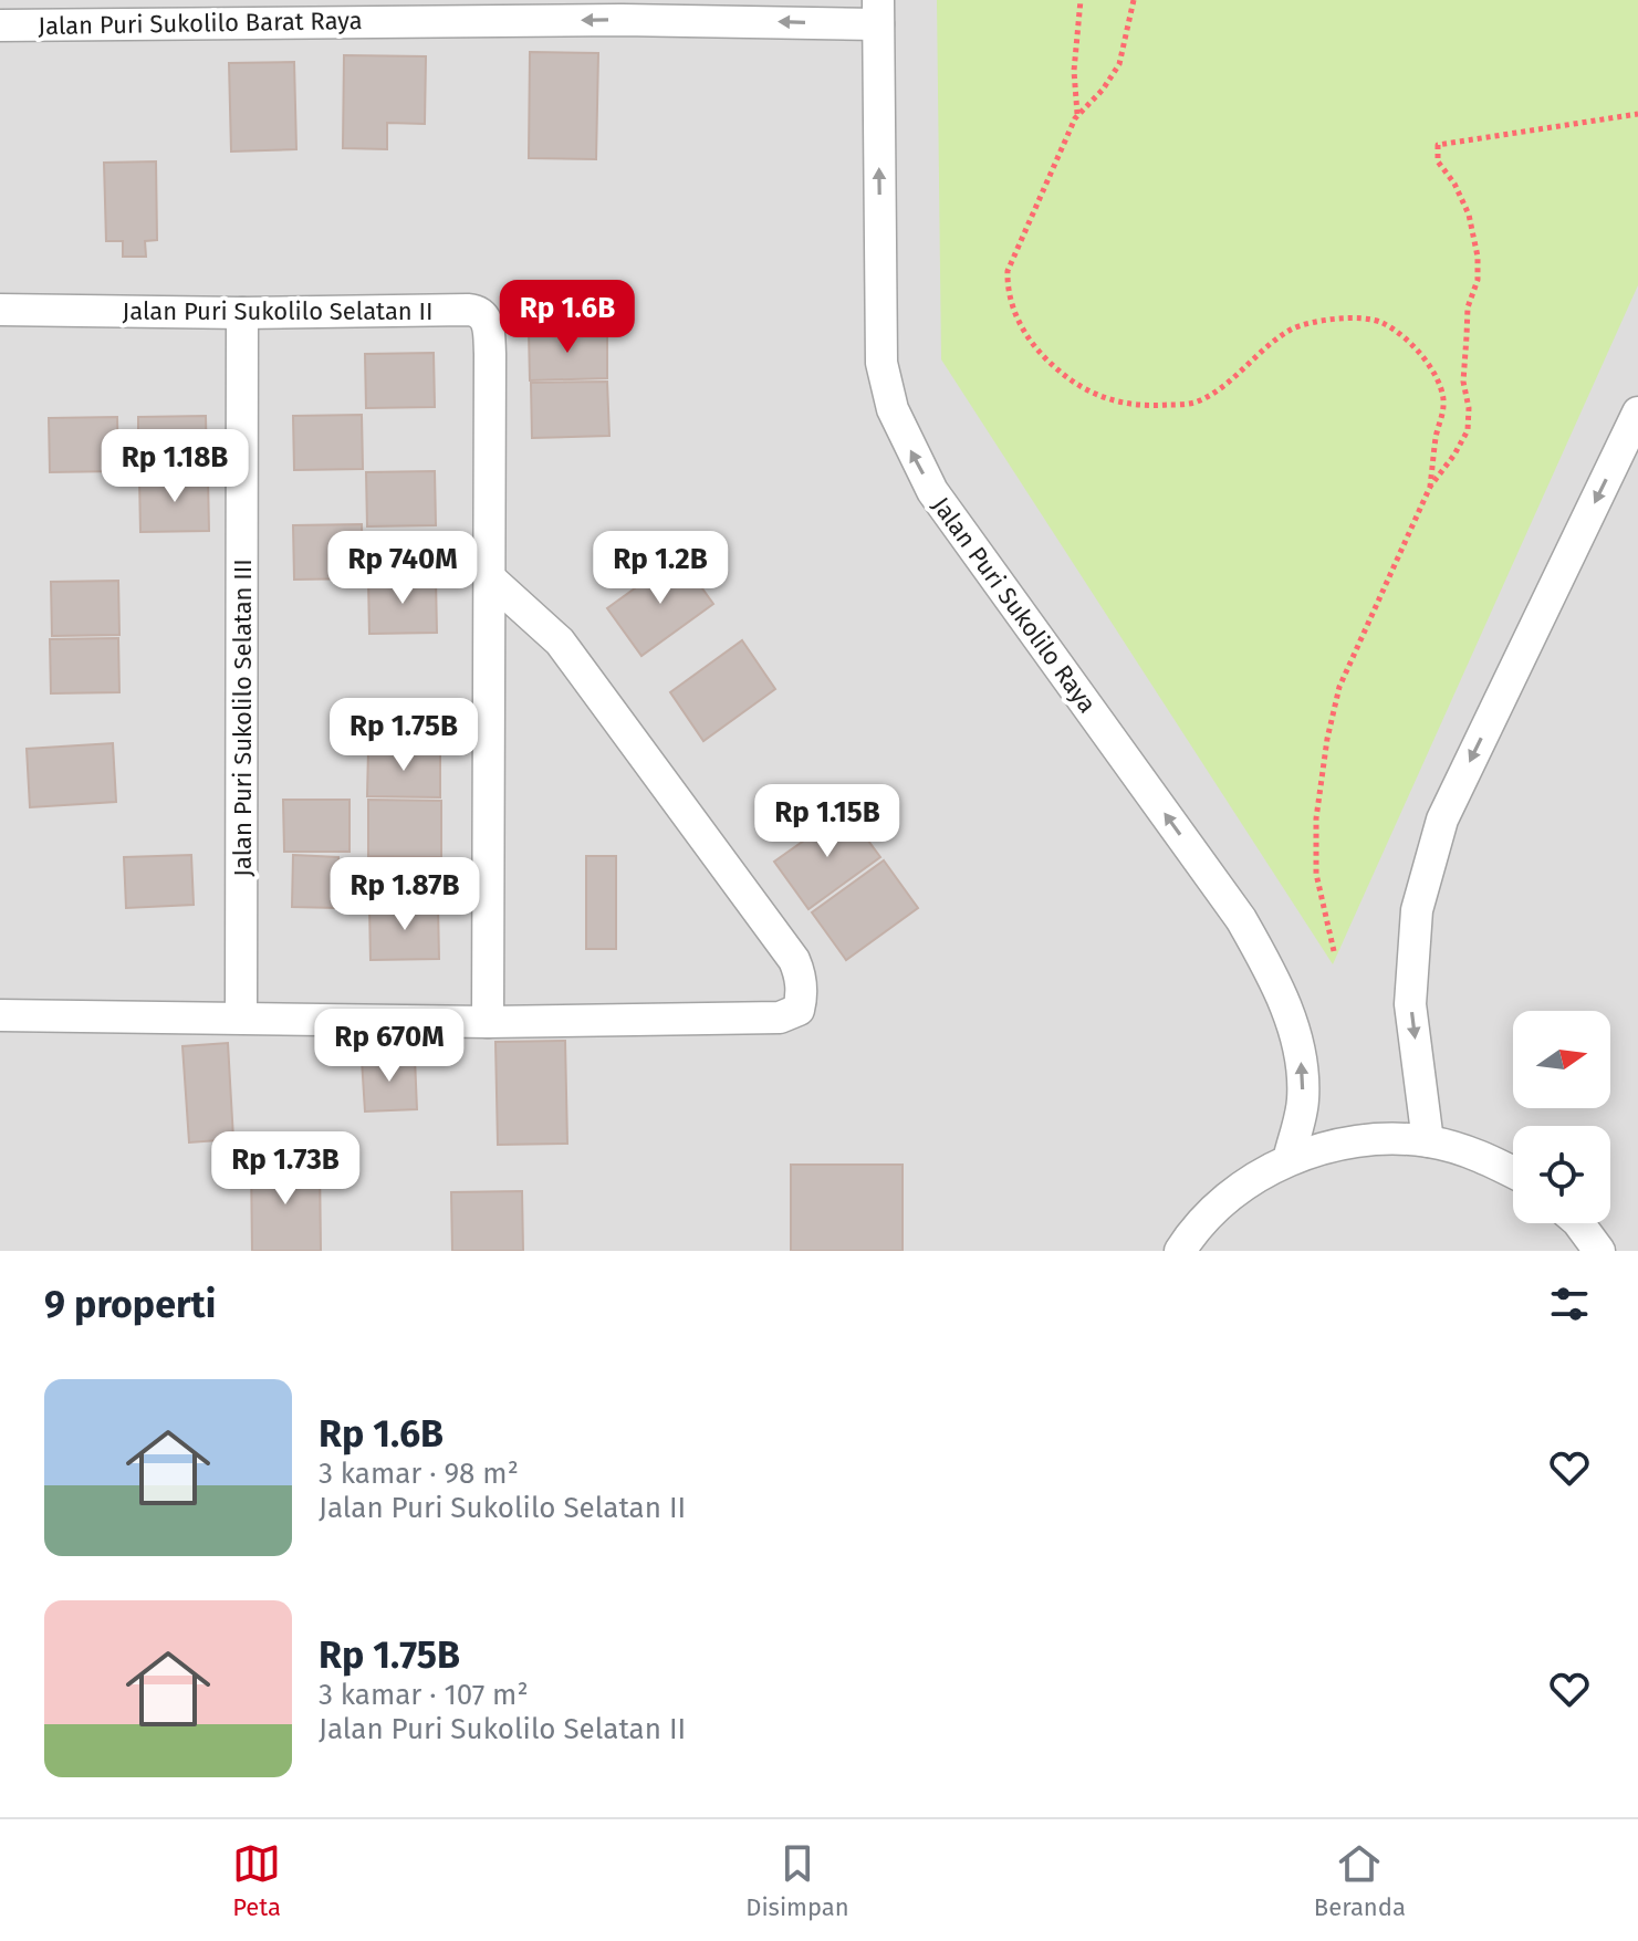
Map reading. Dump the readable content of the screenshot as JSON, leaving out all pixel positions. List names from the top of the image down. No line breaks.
{"streets":{"street":["Jalan Puri Sukolilo Barat Raya","Jalan Puri Sukolilo Selatan II","Jalan Puri Sukolilo Raya","Jalan Puri Sukolilo Selatan III"]},"crossings":[["Jalan Puri Sukolilo Barat Raya","Jalan Puri Sukolilo Raya"],["Jalan Puri Sukolilo Selatan II","Jalan Puri Sukolilo Selatan III"]],"one_way":["Jalan Puri Sukolilo Barat Raya","Jalan Puri Sukolilo Raya"],"north":"right","page":{"price":["Rp 1.6B","Rp 1.18B","Rp 740M","Rp 1.2B","Rp 1.75B","Rp 1.15B","Rp 1.87B","Rp 670M","Rp 1.73B"],"heading":"9 properti","list":[{"name":"Rp 1.6B","note":"3 kamar · 98 m² · Jalan Puri Sukolilo Selatan II"},{"name":"Rp 1.75B","note":"3 kamar · 107 m² · Jalan Puri Sukolilo Selatan II"}],"tabs":["Peta","Disimpan","Beranda"]}}
